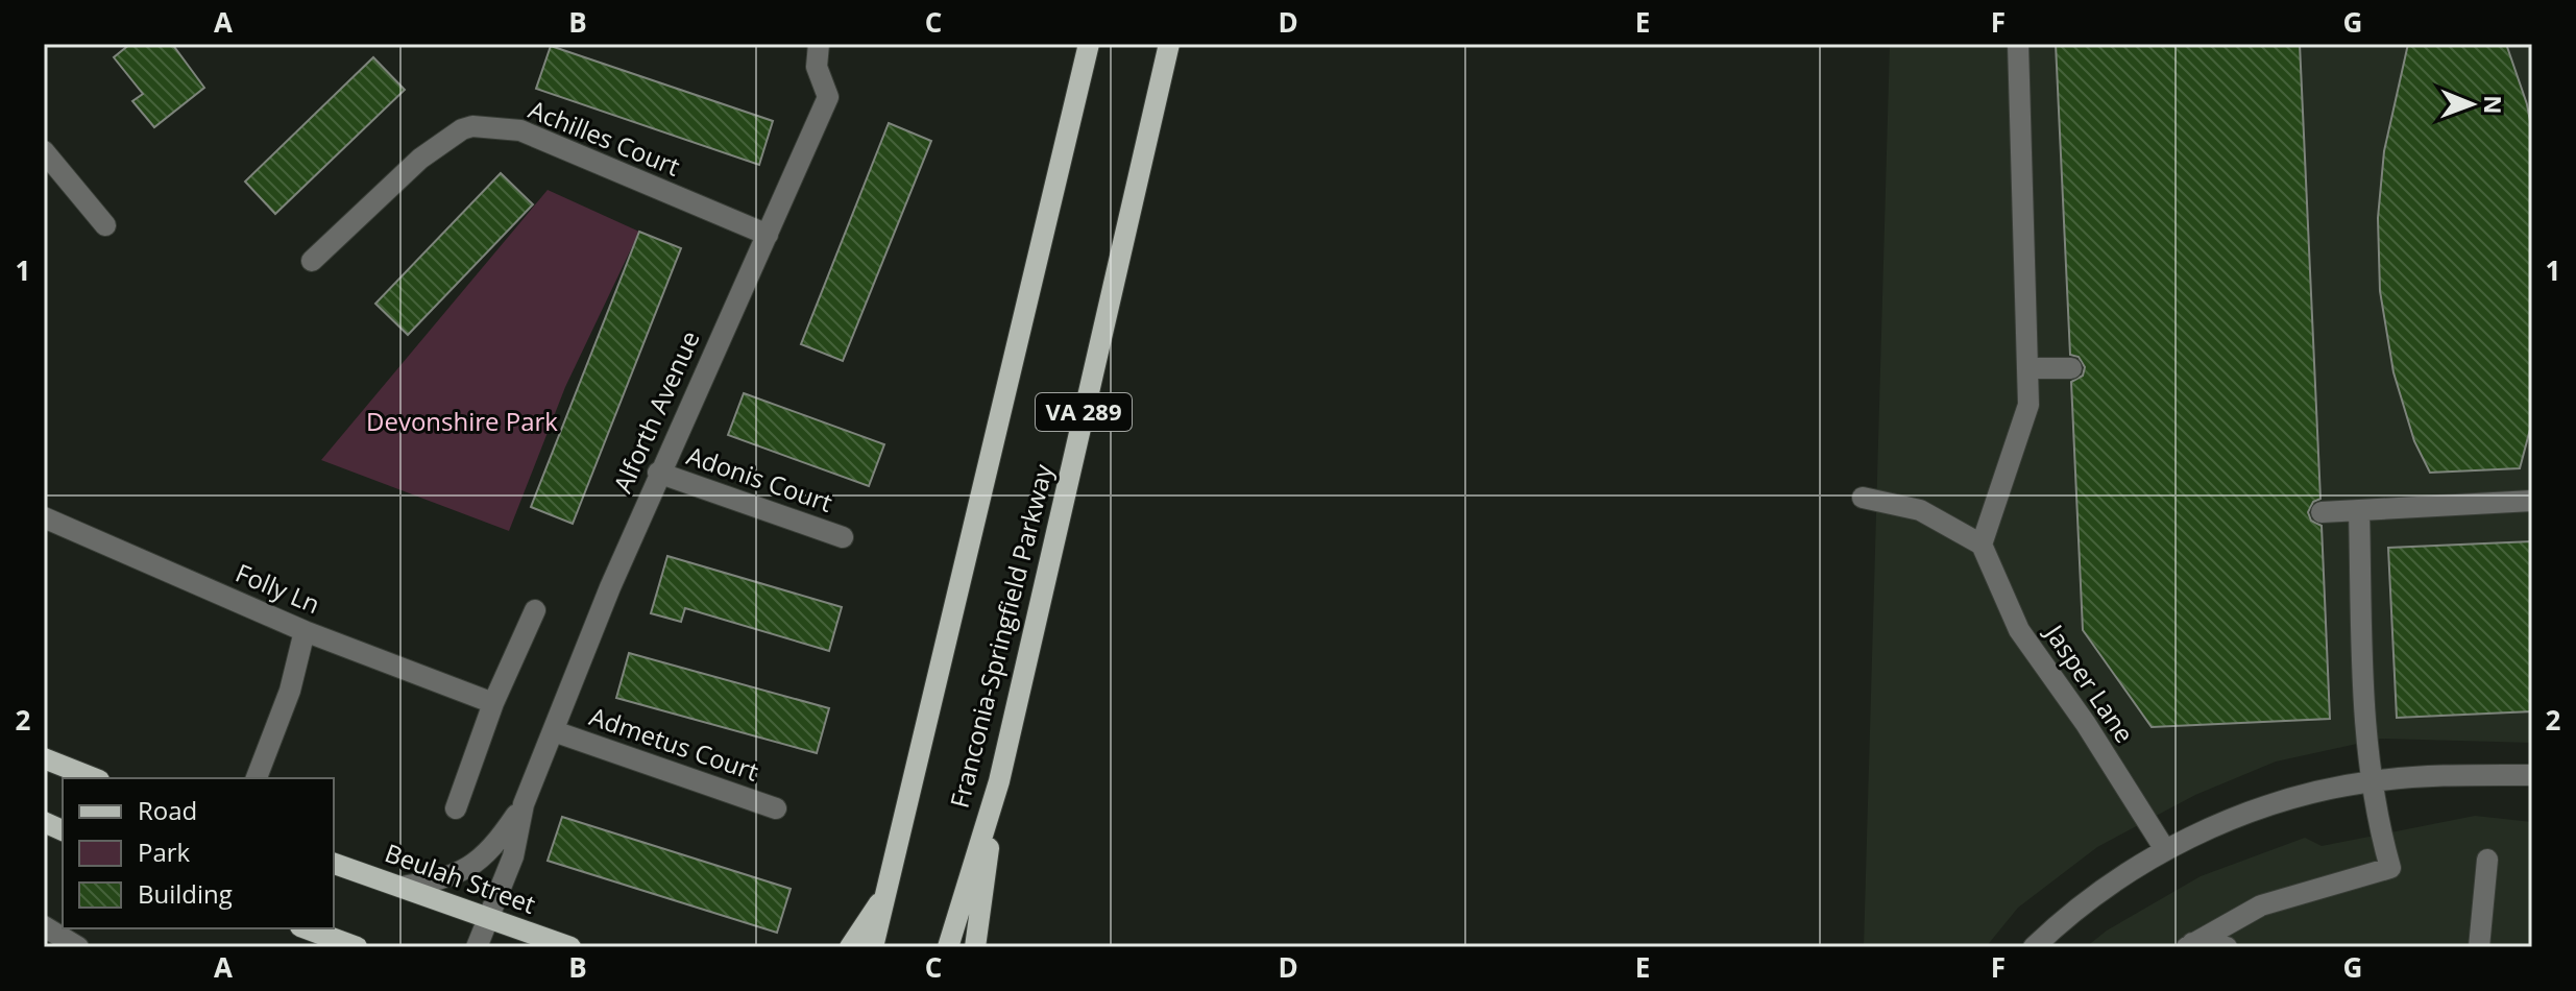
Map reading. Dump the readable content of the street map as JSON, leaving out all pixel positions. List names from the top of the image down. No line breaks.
{"streets":{"main road":["VA 289","Franconia-Springfield Parkway","Beulah Street"],"street":["Achilles Court","Alforth Avenue","Adonis Court","Folly Ln","Jasper Lane","Admetus Court"]},"crossings":[["Achilles Court","Alforth Avenue"],["Alforth Avenue","Adonis Court"],["Alforth Avenue","Admetus Court"],["Alforth Avenue","Beulah Street"]],"parks":["Devonshire Park"],"legend":["Road","Park","Building"],"north":"right","grid":{"columns":["A","B","C","D","E","F","G"],"rows":["1","2"]}}
